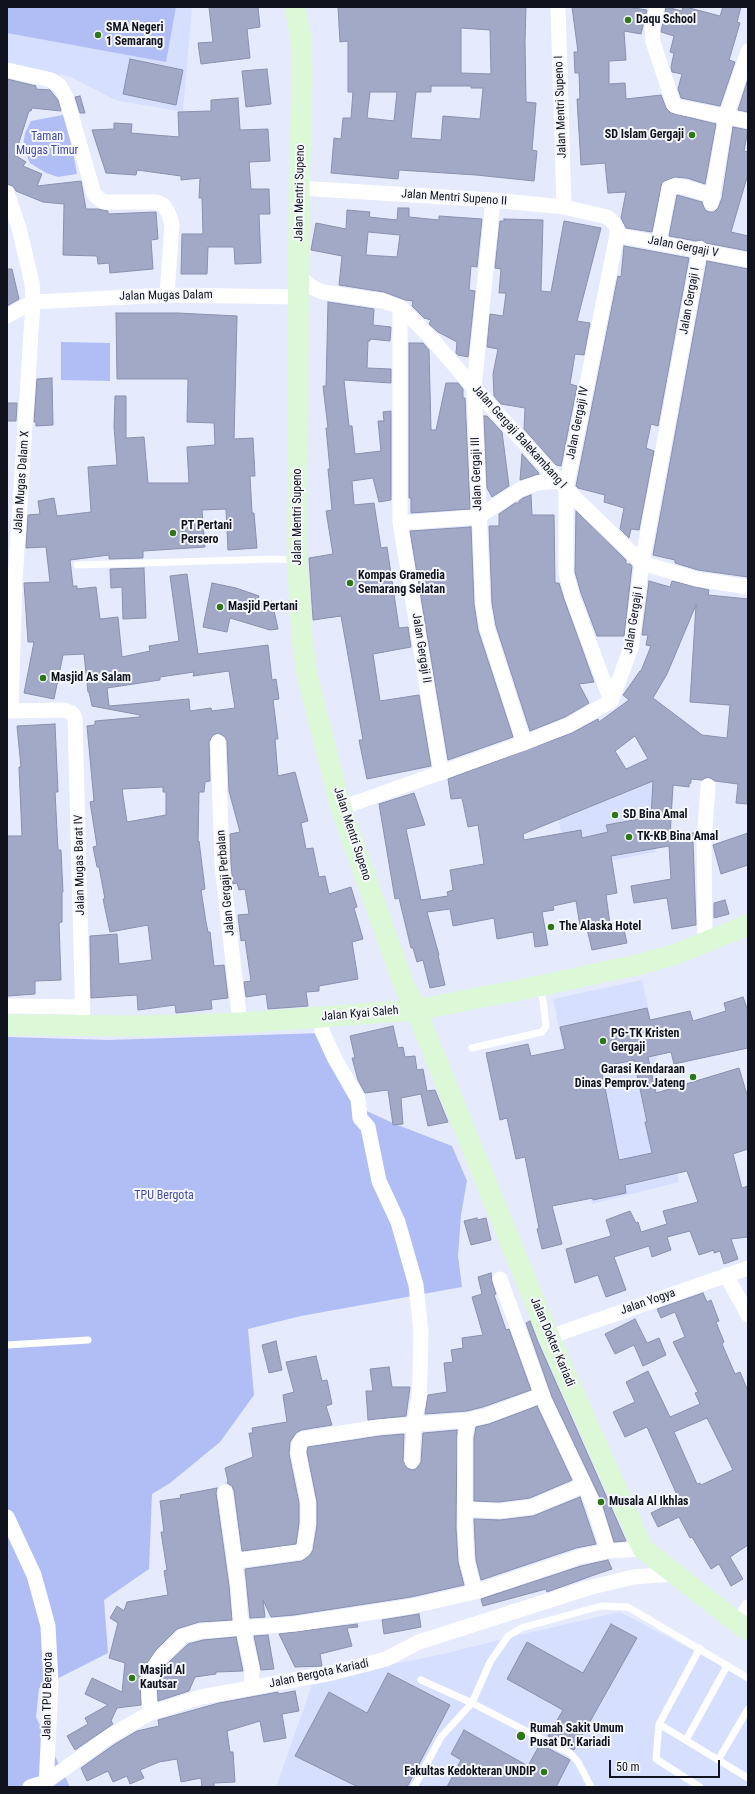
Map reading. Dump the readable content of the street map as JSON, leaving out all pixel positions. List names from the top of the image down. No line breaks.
{"streets":{"main road":["Jalan Mentri Supeno","Jalan Kyai Saleh","Jalan Dokter Kariadi"],"street":["Jalan Mentri Supeno I","Jalan Mentri Supeno II","Jalan Gergaji V","Jalan Mugas Dalam","Jalan Gergaji I","Jalan Gergaji IV","Jalan Gergaji Balekambang I","Jalan Gergaji III","Jalan Mugas Dalam X","Jalan Gergaji II","Jalan Mugas Barat IV","Jalan Gergaji Perbalan","Jalan Yogya","Jalan Bergota Kariadi","Jalan TPU Bergota"]},"crossings":[["Jalan Mentri Supeno I","Jalan Mentri Supeno II"],["Jalan Mentri Supeno","Jalan Mentri Supeno II"],["Jalan Mentri Supeno","Jalan Mugas Dalam"],["Jalan Mentri Supeno","Jalan Gergaji Balekambang I"],["Jalan Mentri Supeno","Jalan Kyai Saleh"],["Jalan Mentri Supeno","Jalan Dokter Kariadi"],["Jalan Mentri Supeno II","Jalan Gergaji V"],["Jalan Mentri Supeno II","Jalan Gergaji IV"],["Jalan Mentri Supeno II","Jalan Gergaji III"],["Jalan Gergaji V","Jalan Gergaji I"],["Jalan Gergaji V","Jalan Gergaji IV"],["Jalan Mugas Dalam","Jalan Gergaji Balekambang I"],["Jalan Mugas Dalam","Jalan Mugas Dalam X"],["Jalan Gergaji I","Jalan Gergaji IV"],["Jalan Gergaji I","Jalan Gergaji Balekambang I"],["Jalan Gergaji IV","Jalan Gergaji Balekambang I"],["Jalan Gergaji Balekambang I","Jalan Gergaji III"],["Jalan Gergaji Balekambang I","Jalan Gergaji II"],["Jalan Mugas Dalam X","Jalan Mugas Barat IV"],["Jalan Mugas Barat IV","Jalan Kyai Saleh"],["Jalan Gergaji Perbalan","Jalan Kyai Saleh"],["Jalan Kyai Saleh","Jalan Dokter Kariadi"],["Jalan Yogya","Jalan Dokter Kariadi"],["Jalan Dokter Kariadi","Jalan Bergota Kariadi"],["Jalan Bergota Kariadi","Jalan TPU Bergota"]],"parks":["Taman Mugas Timur","TPU Bergota"],"places":["Daqu School","SMA Negeri 1 Semarang","SD Islam Gergaji","PT Pertani Persero","Kompas Gramedia Semarang Selatan","Masjid Pertani","Masjid As Salam","SD Bina Amal","TK-KB Bina Amal","The Alaska Hotel","PG-TK Kristen Gergaji","Garasi Kendaraan Dinas Pemprov. Jateng","Musala Al Ikhlas","Masjid Al Kautsar","Rumah Sakit Umum Pusat Dr. Kariadi","Fakultas Kedokteran UNDIP"],"scale_bar":"50 m"}
